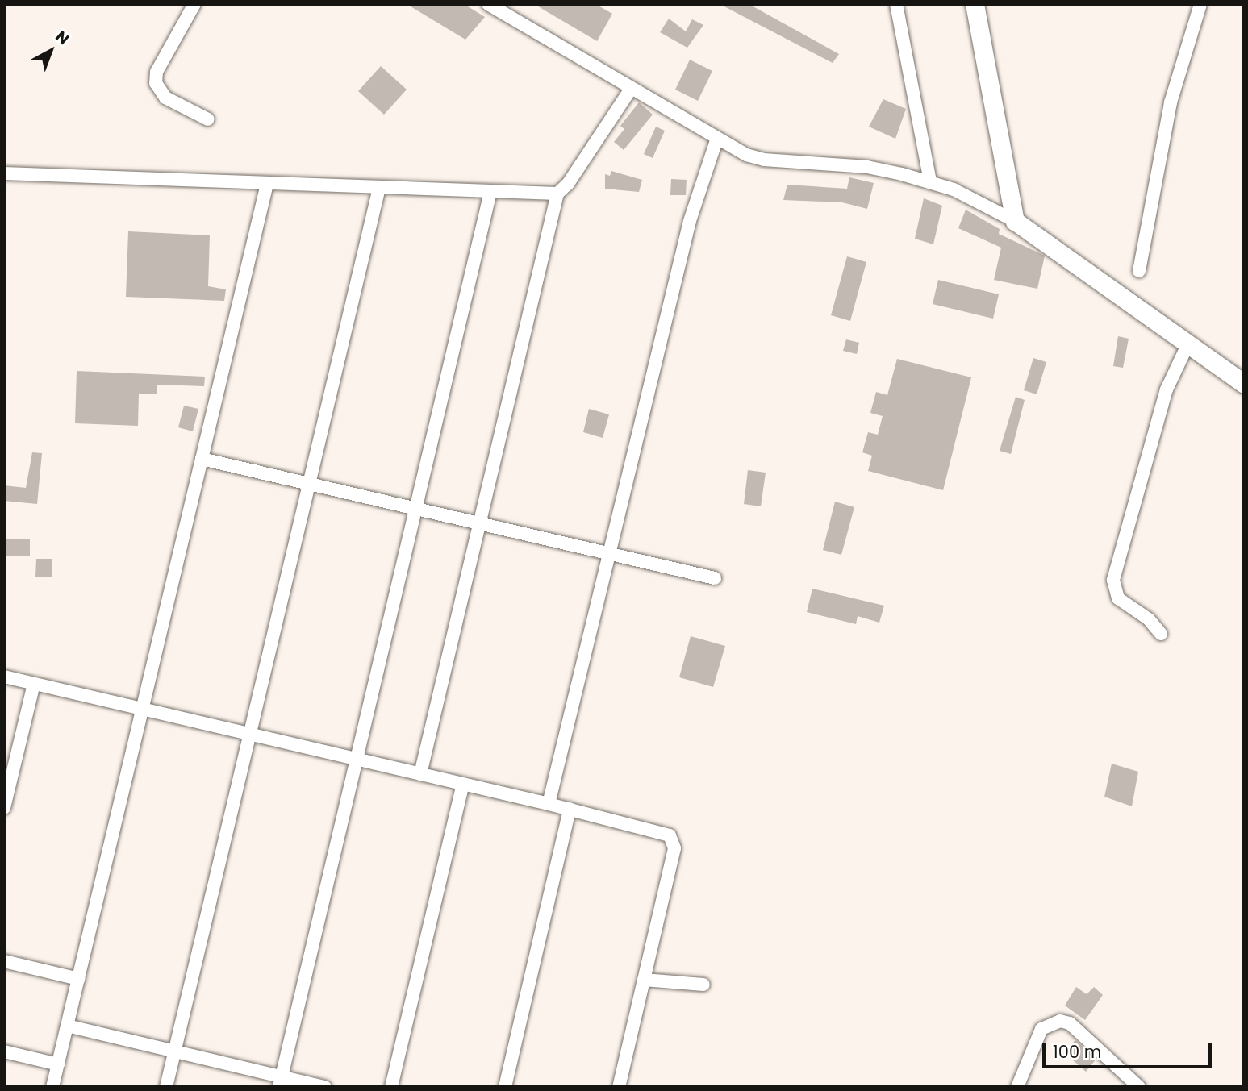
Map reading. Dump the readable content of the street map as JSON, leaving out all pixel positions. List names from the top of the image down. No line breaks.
{"scale_bar":"100 m","north":"top right"}
